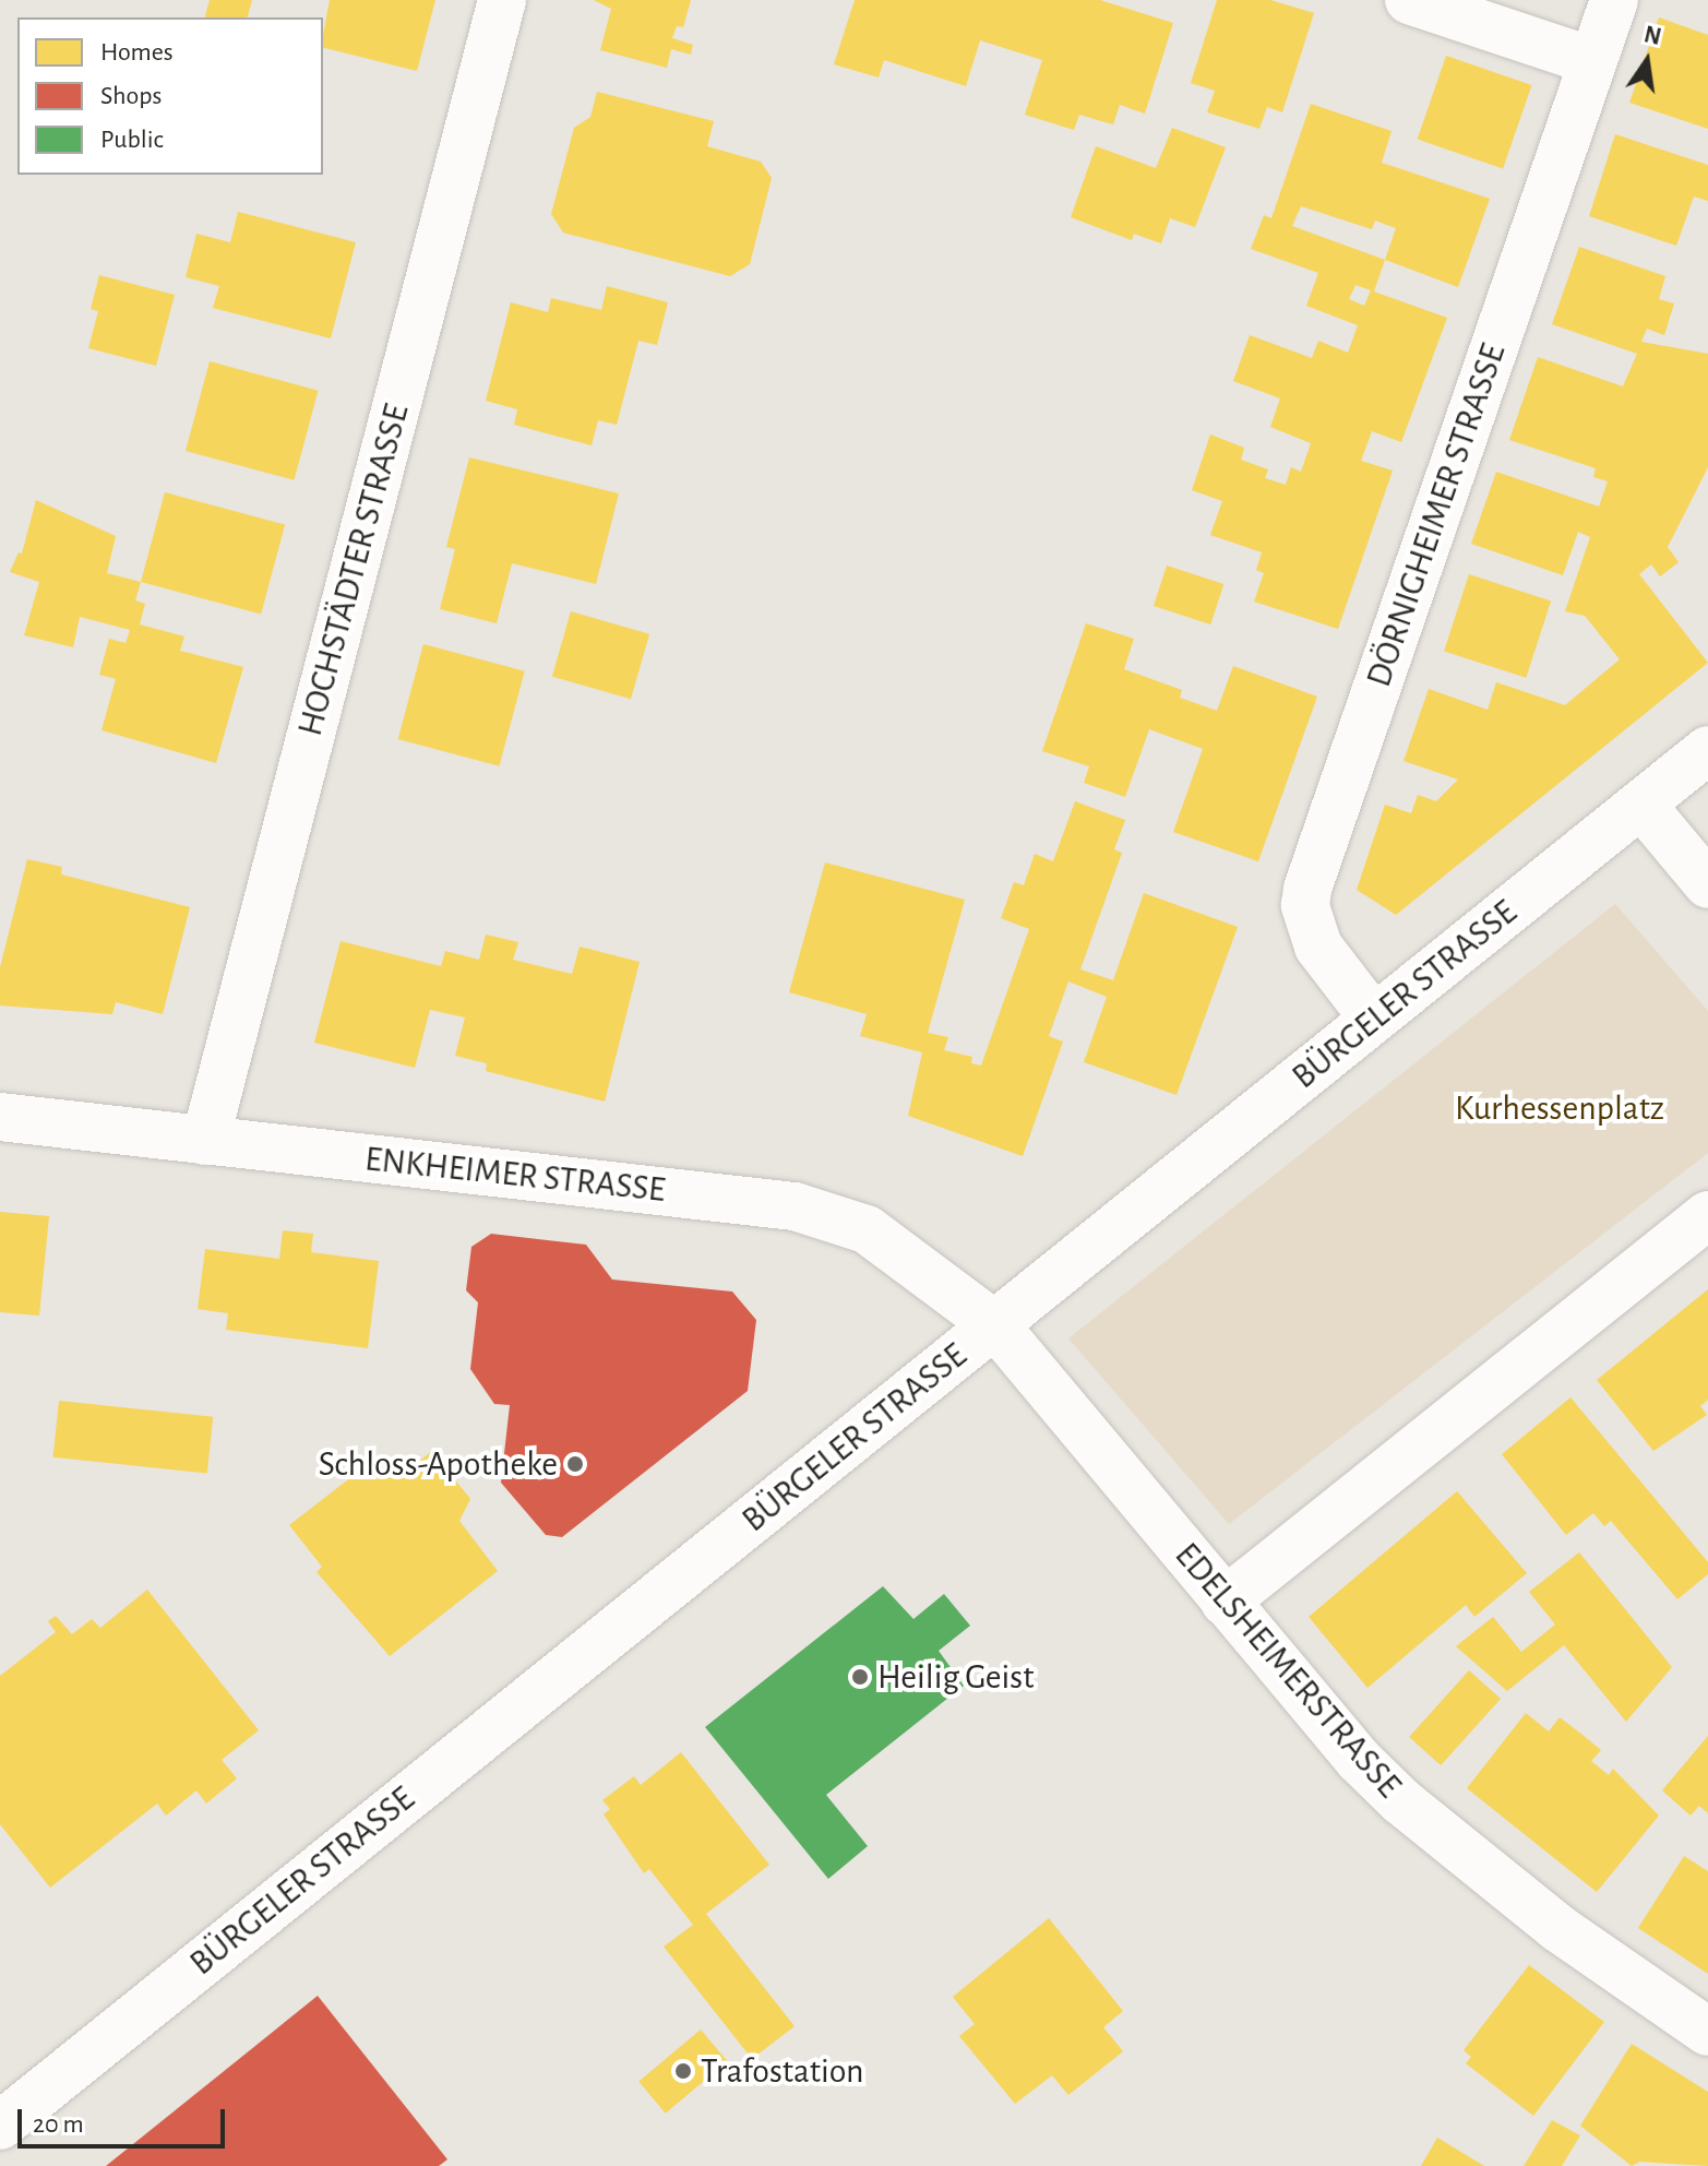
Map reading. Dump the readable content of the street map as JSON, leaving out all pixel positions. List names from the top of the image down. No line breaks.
{"streets":{"street":["DÖRNIGHEIMER STRASSE","HOCHSTÄDTER STRASSE","BÜRGELER STRASSE","ENKHEIMER STRASSE","EDELSHEIMERSTRASSE"]},"crossings":[["DÖRNIGHEIMER STRASSE","BÜRGELER STRASSE"],["HOCHSTÄDTER STRASSE","ENKHEIMER STRASSE"],["BÜRGELER STRASSE","ENKHEIMER STRASSE"],["BÜRGELER STRASSE","EDELSHEIMERSTRASSE"],["ENKHEIMER STRASSE","EDELSHEIMERSTRASSE"]],"parks":["Kurhessenplatz"],"places":["Schloss-Apotheke","Heilig Geist","Trafostation"],"legend":["Homes","Shops","Public"],"scale_bar":"20 m","north":"top"}
